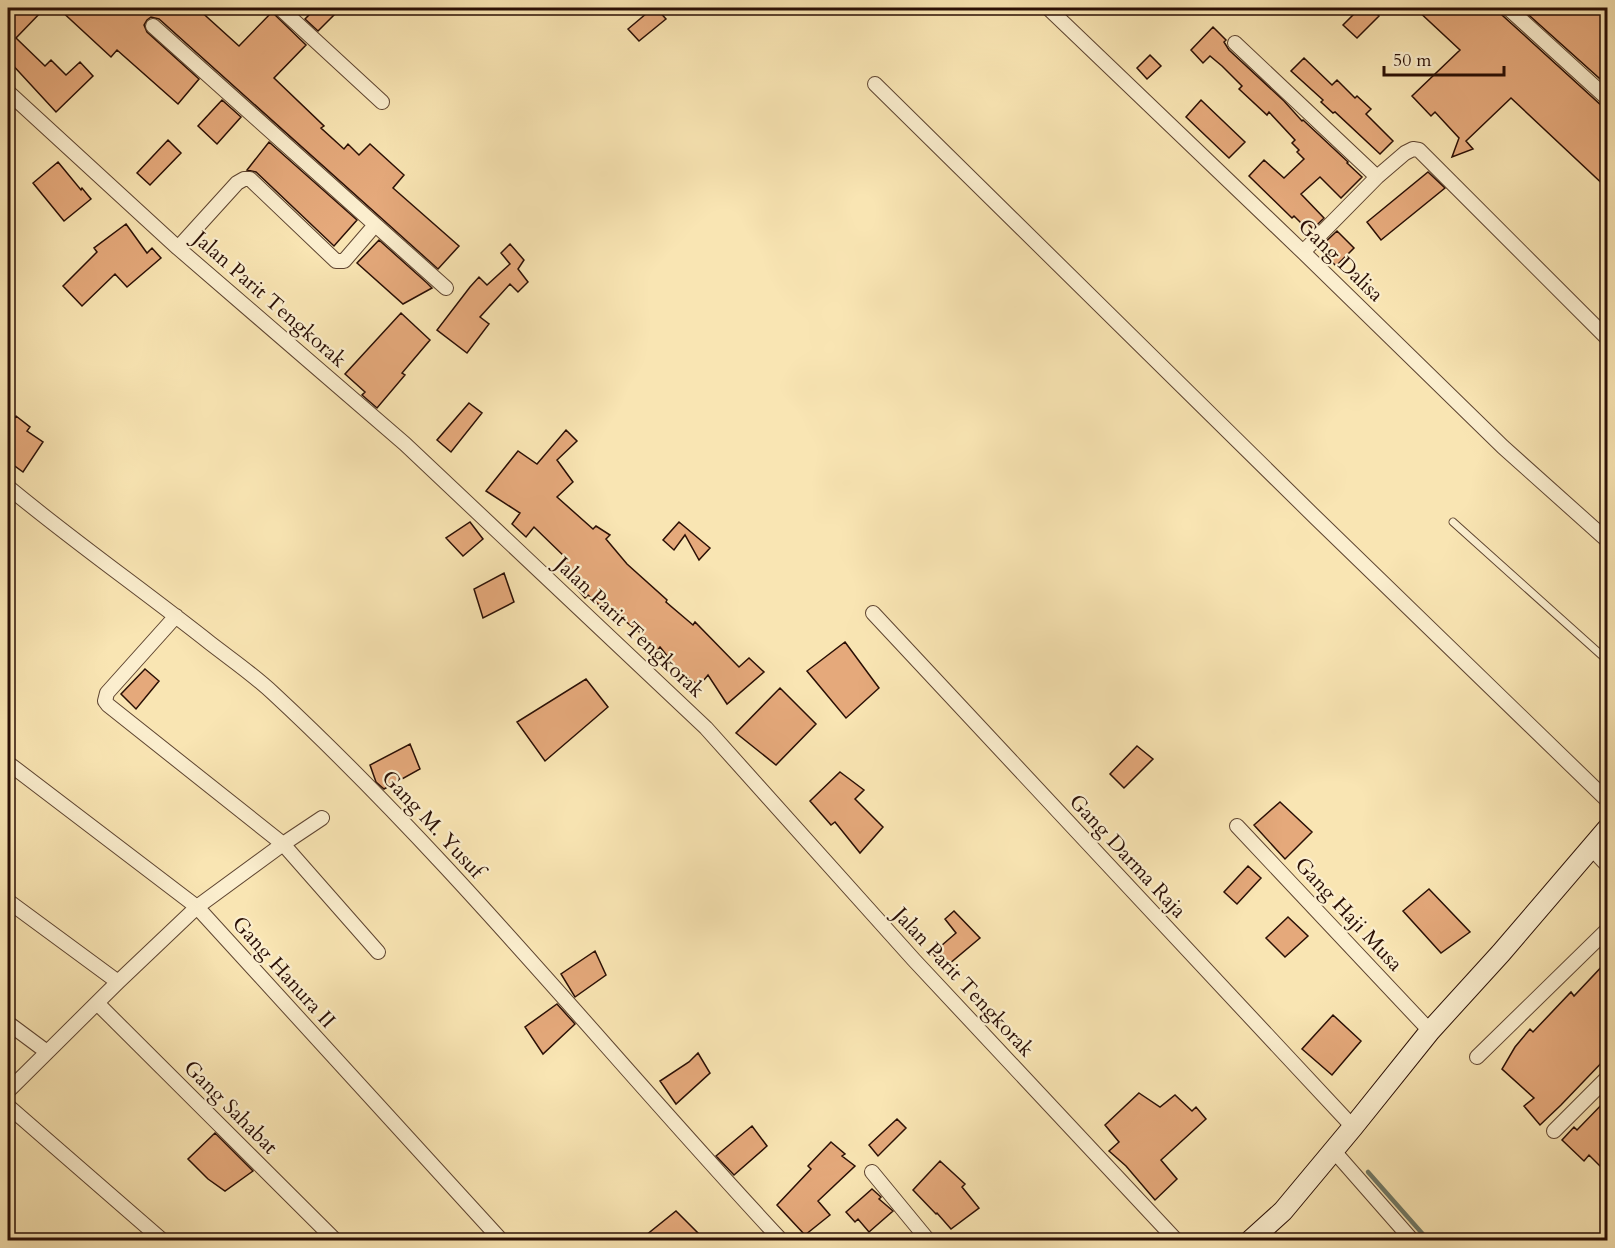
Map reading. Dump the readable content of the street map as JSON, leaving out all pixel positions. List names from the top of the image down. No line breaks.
{"streets":{"street":["Gang Dalisa","Jalan Parit Tengkorak","Gang M. Yusuf","Gang Darma Raja","Gang Haji Musa","Gang Hanura II","Gang Sahabat"]},"scale_bar":"50 m"}
